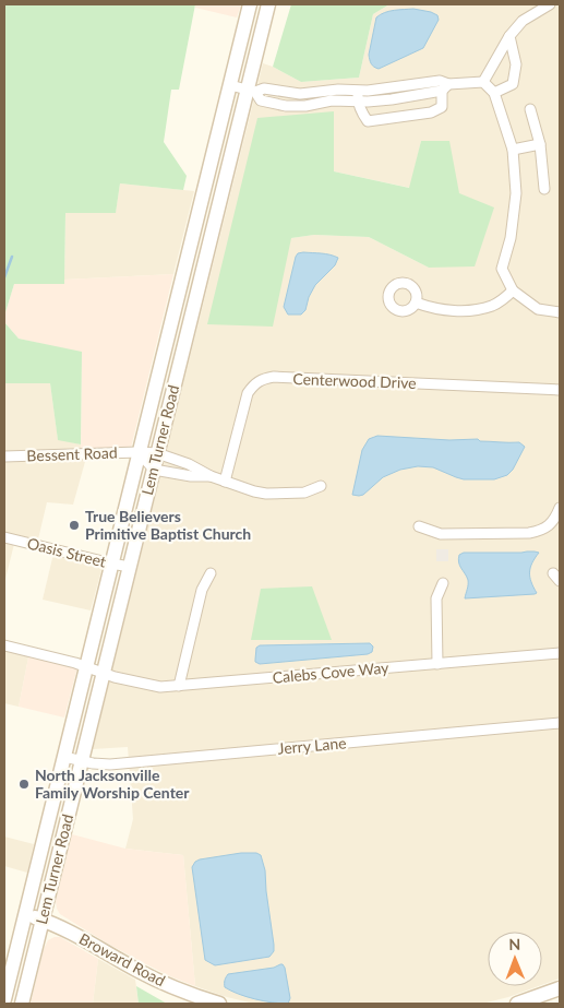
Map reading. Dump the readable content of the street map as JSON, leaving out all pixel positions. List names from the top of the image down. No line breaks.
{"streets":{"main road":["Lem Turner Road","Broward Road"],"street":["Centerwood Drive","Bessent Road","Oasis Street","Calebs Cove Way","Jerry Lane"]},"crossings":[["Centerwood Drive","Bessent Road"],["Lem Turner Road","Bessent Road"],["Lem Turner Road","Oasis Street"],["Lem Turner Road","Calebs Cove Way"],["Lem Turner Road","Jerry Lane"],["Lem Turner Road","Broward Road"]],"places":["True Believers Primitive Baptist Church","North Jacksonville Family Worship Center"],"north":"top"}
